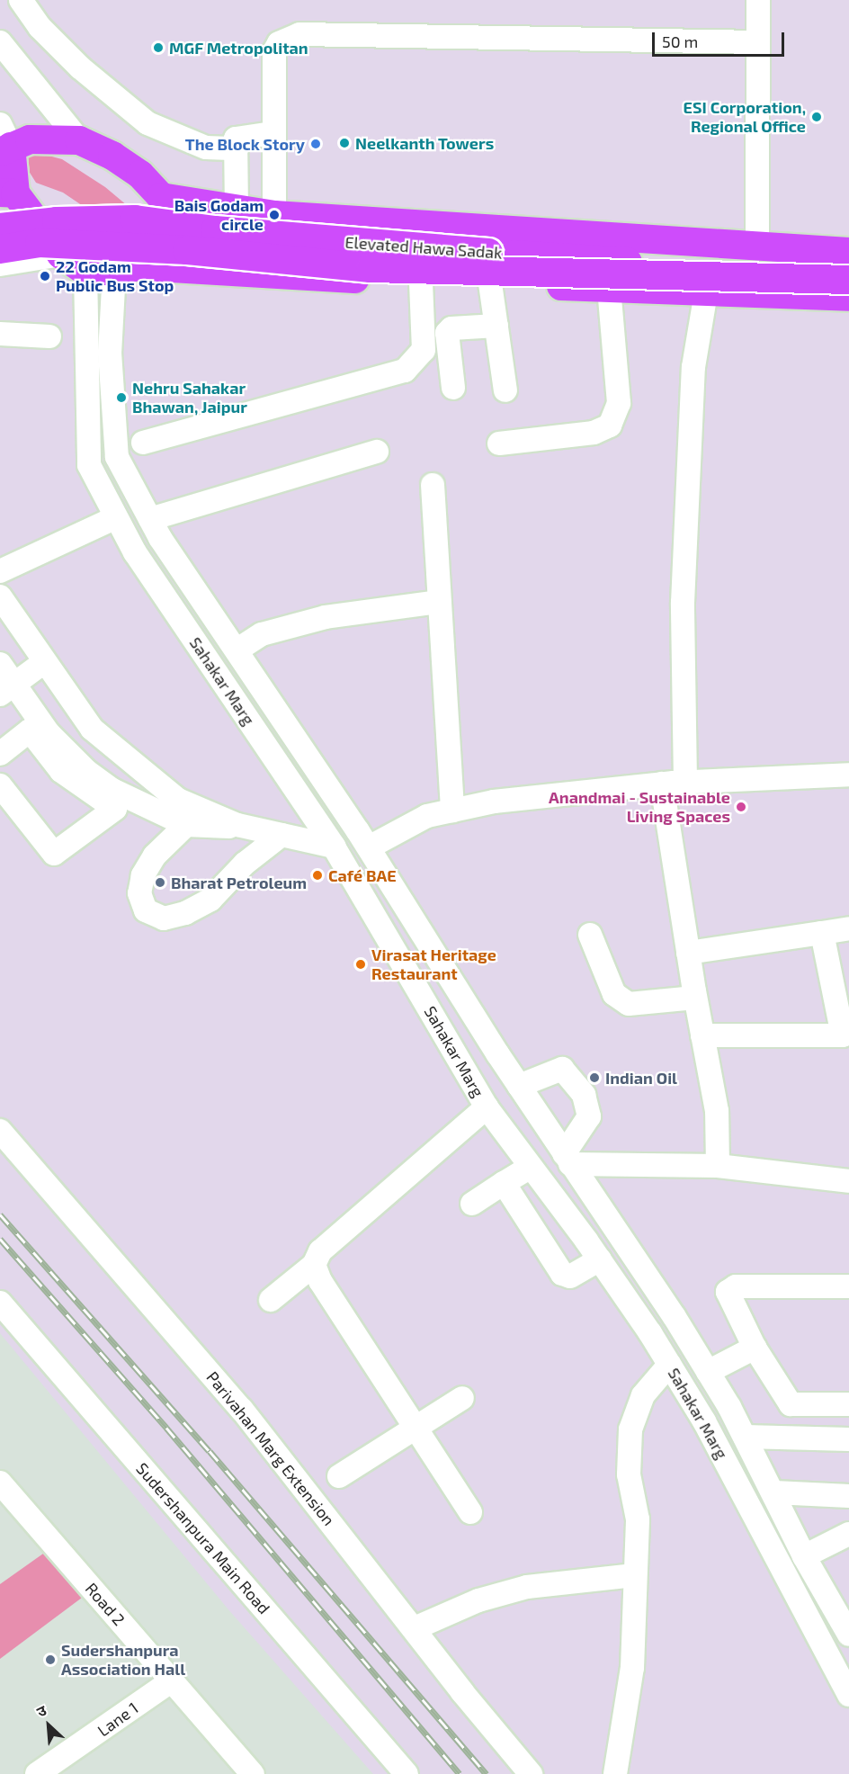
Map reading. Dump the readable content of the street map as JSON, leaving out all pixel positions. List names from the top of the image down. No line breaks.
{"streets":{"main road":["Elevated Hawa Sadak"],"street":["Sahakar Marg","Parivahan Marg Extension","Sudershanpura Main Road","Road 2","Lane 1"]},"crossings":[["Road 2","Lane 1"]],"places":["MGF Metropolitan","ESI Corporation, Regional Office","Neelkanth Towers","The Block Story","Bais Godam circle","22 Godam Public Bus Stop","Nehru Sahakar Bhawan, Jaipur","Anandmai - Sustainable Living Spaces","Café BAE","Bharat Petroleum","Virasat Heritage Restaurant","Indian Oil","Sudershanpura Association Hall"],"scale_bar":"50 m","north":"top left"}
